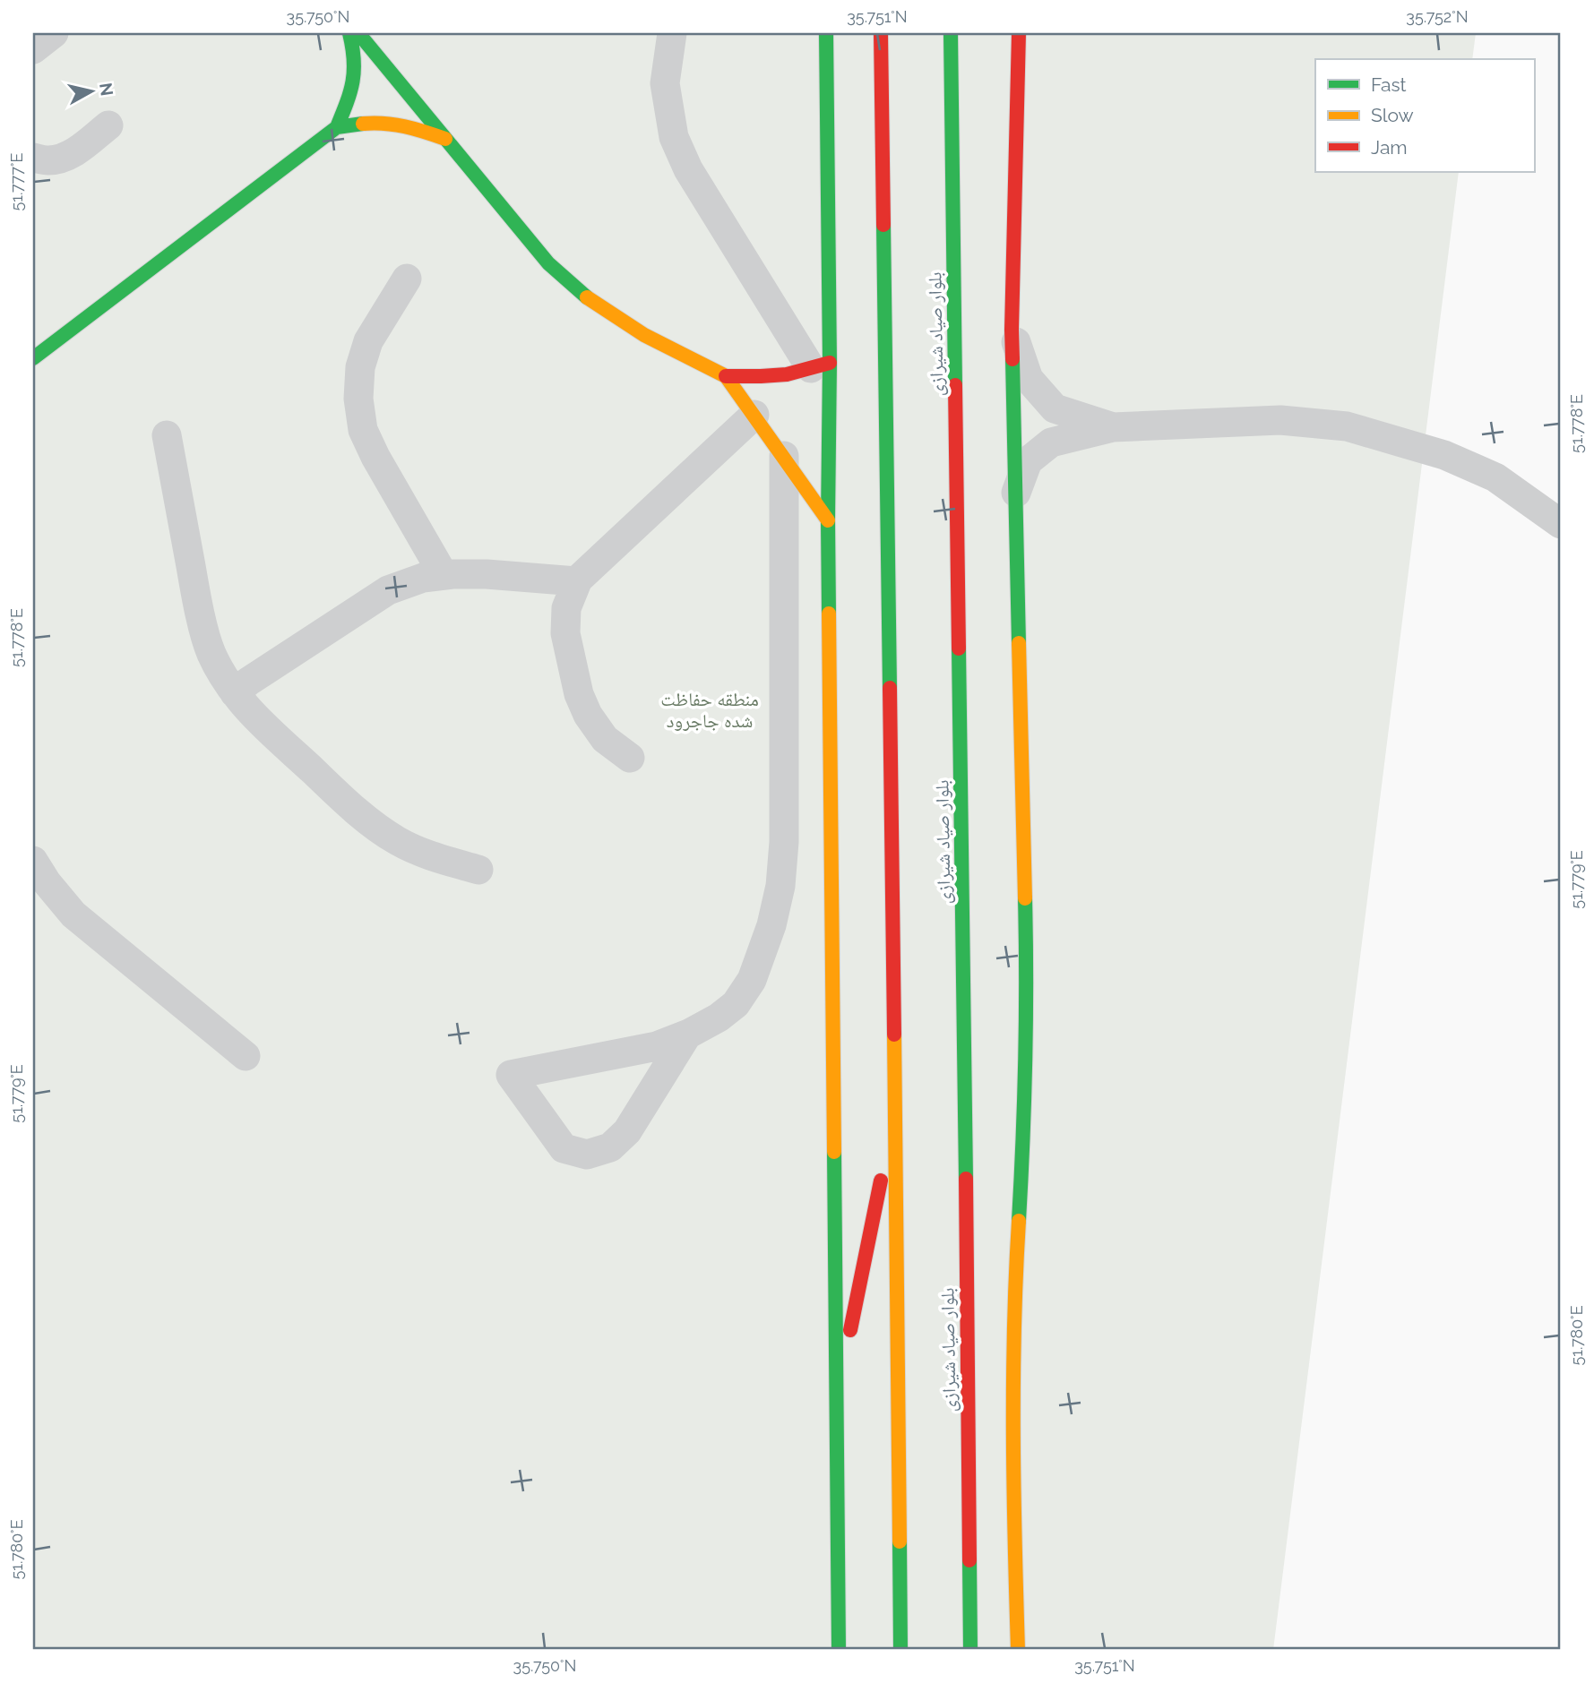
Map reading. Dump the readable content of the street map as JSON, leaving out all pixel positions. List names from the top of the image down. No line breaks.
{"streets":{"main road":["بلوار صیاد شیرازی"]},"parks":["منطقه حفاظت شده جاجرود"],"legend":["Fast","Slow","Jam"],"north":"right","coordinates":["35.750°N","35.751°N","35.752°N","51.777°E","51.778°E","51.779°E","51.780°E"]}
